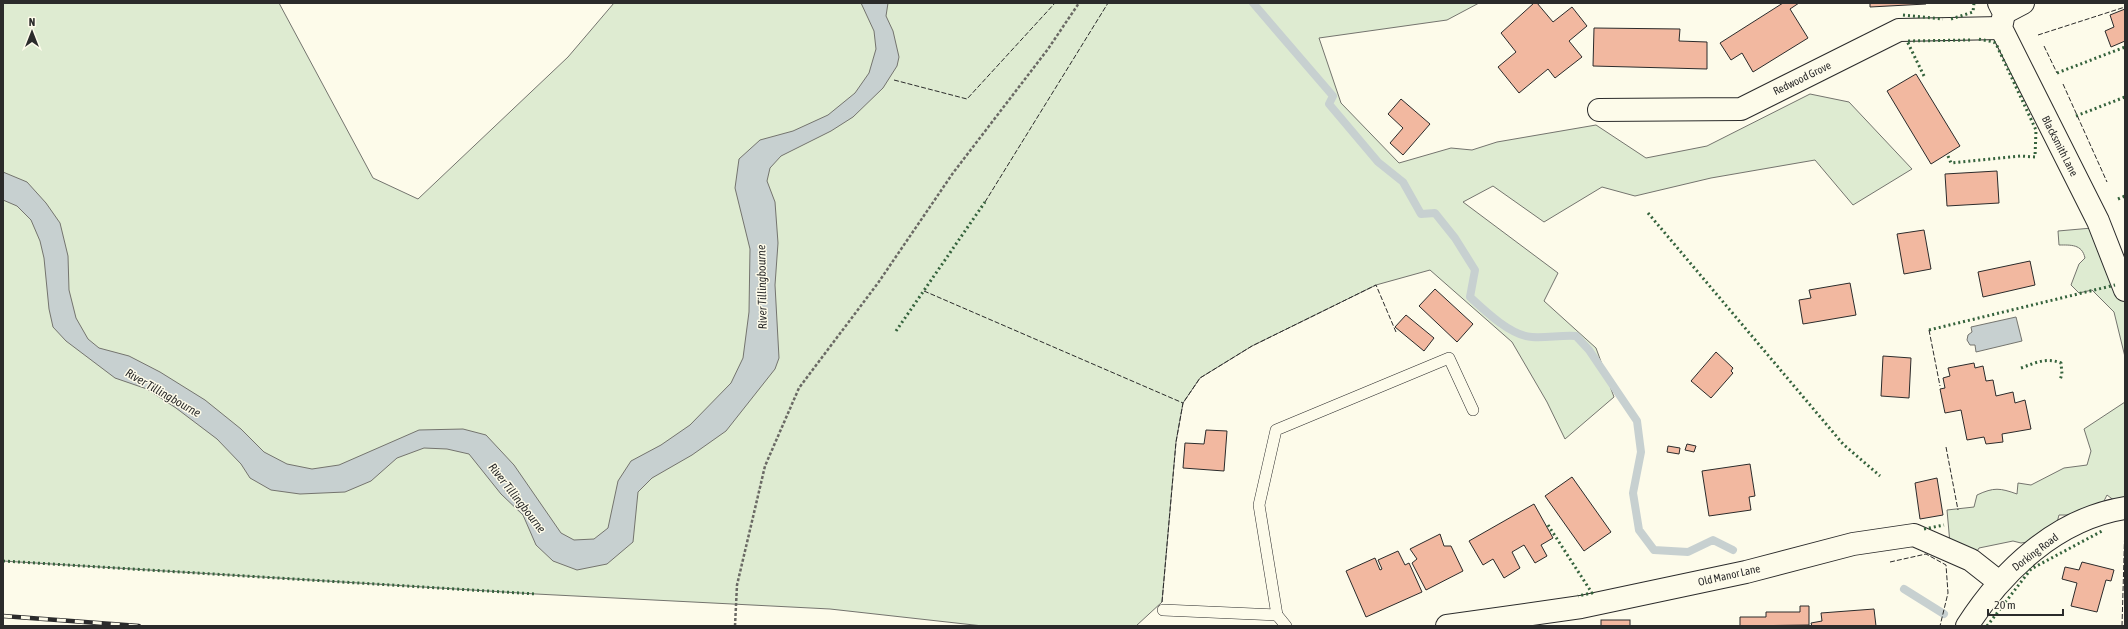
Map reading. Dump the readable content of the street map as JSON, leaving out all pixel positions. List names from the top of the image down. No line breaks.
{"streets":{"street":["Redwood Grove","Blacksmith Lane","Dorking Road","Old Manor Lane"]},"crossings":[["Redwood Grove","Blacksmith Lane"],["Dorking Road","Old Manor Lane"]],"water":["River Tillingbourne"],"scale_bar":"20 m","north":"top"}
